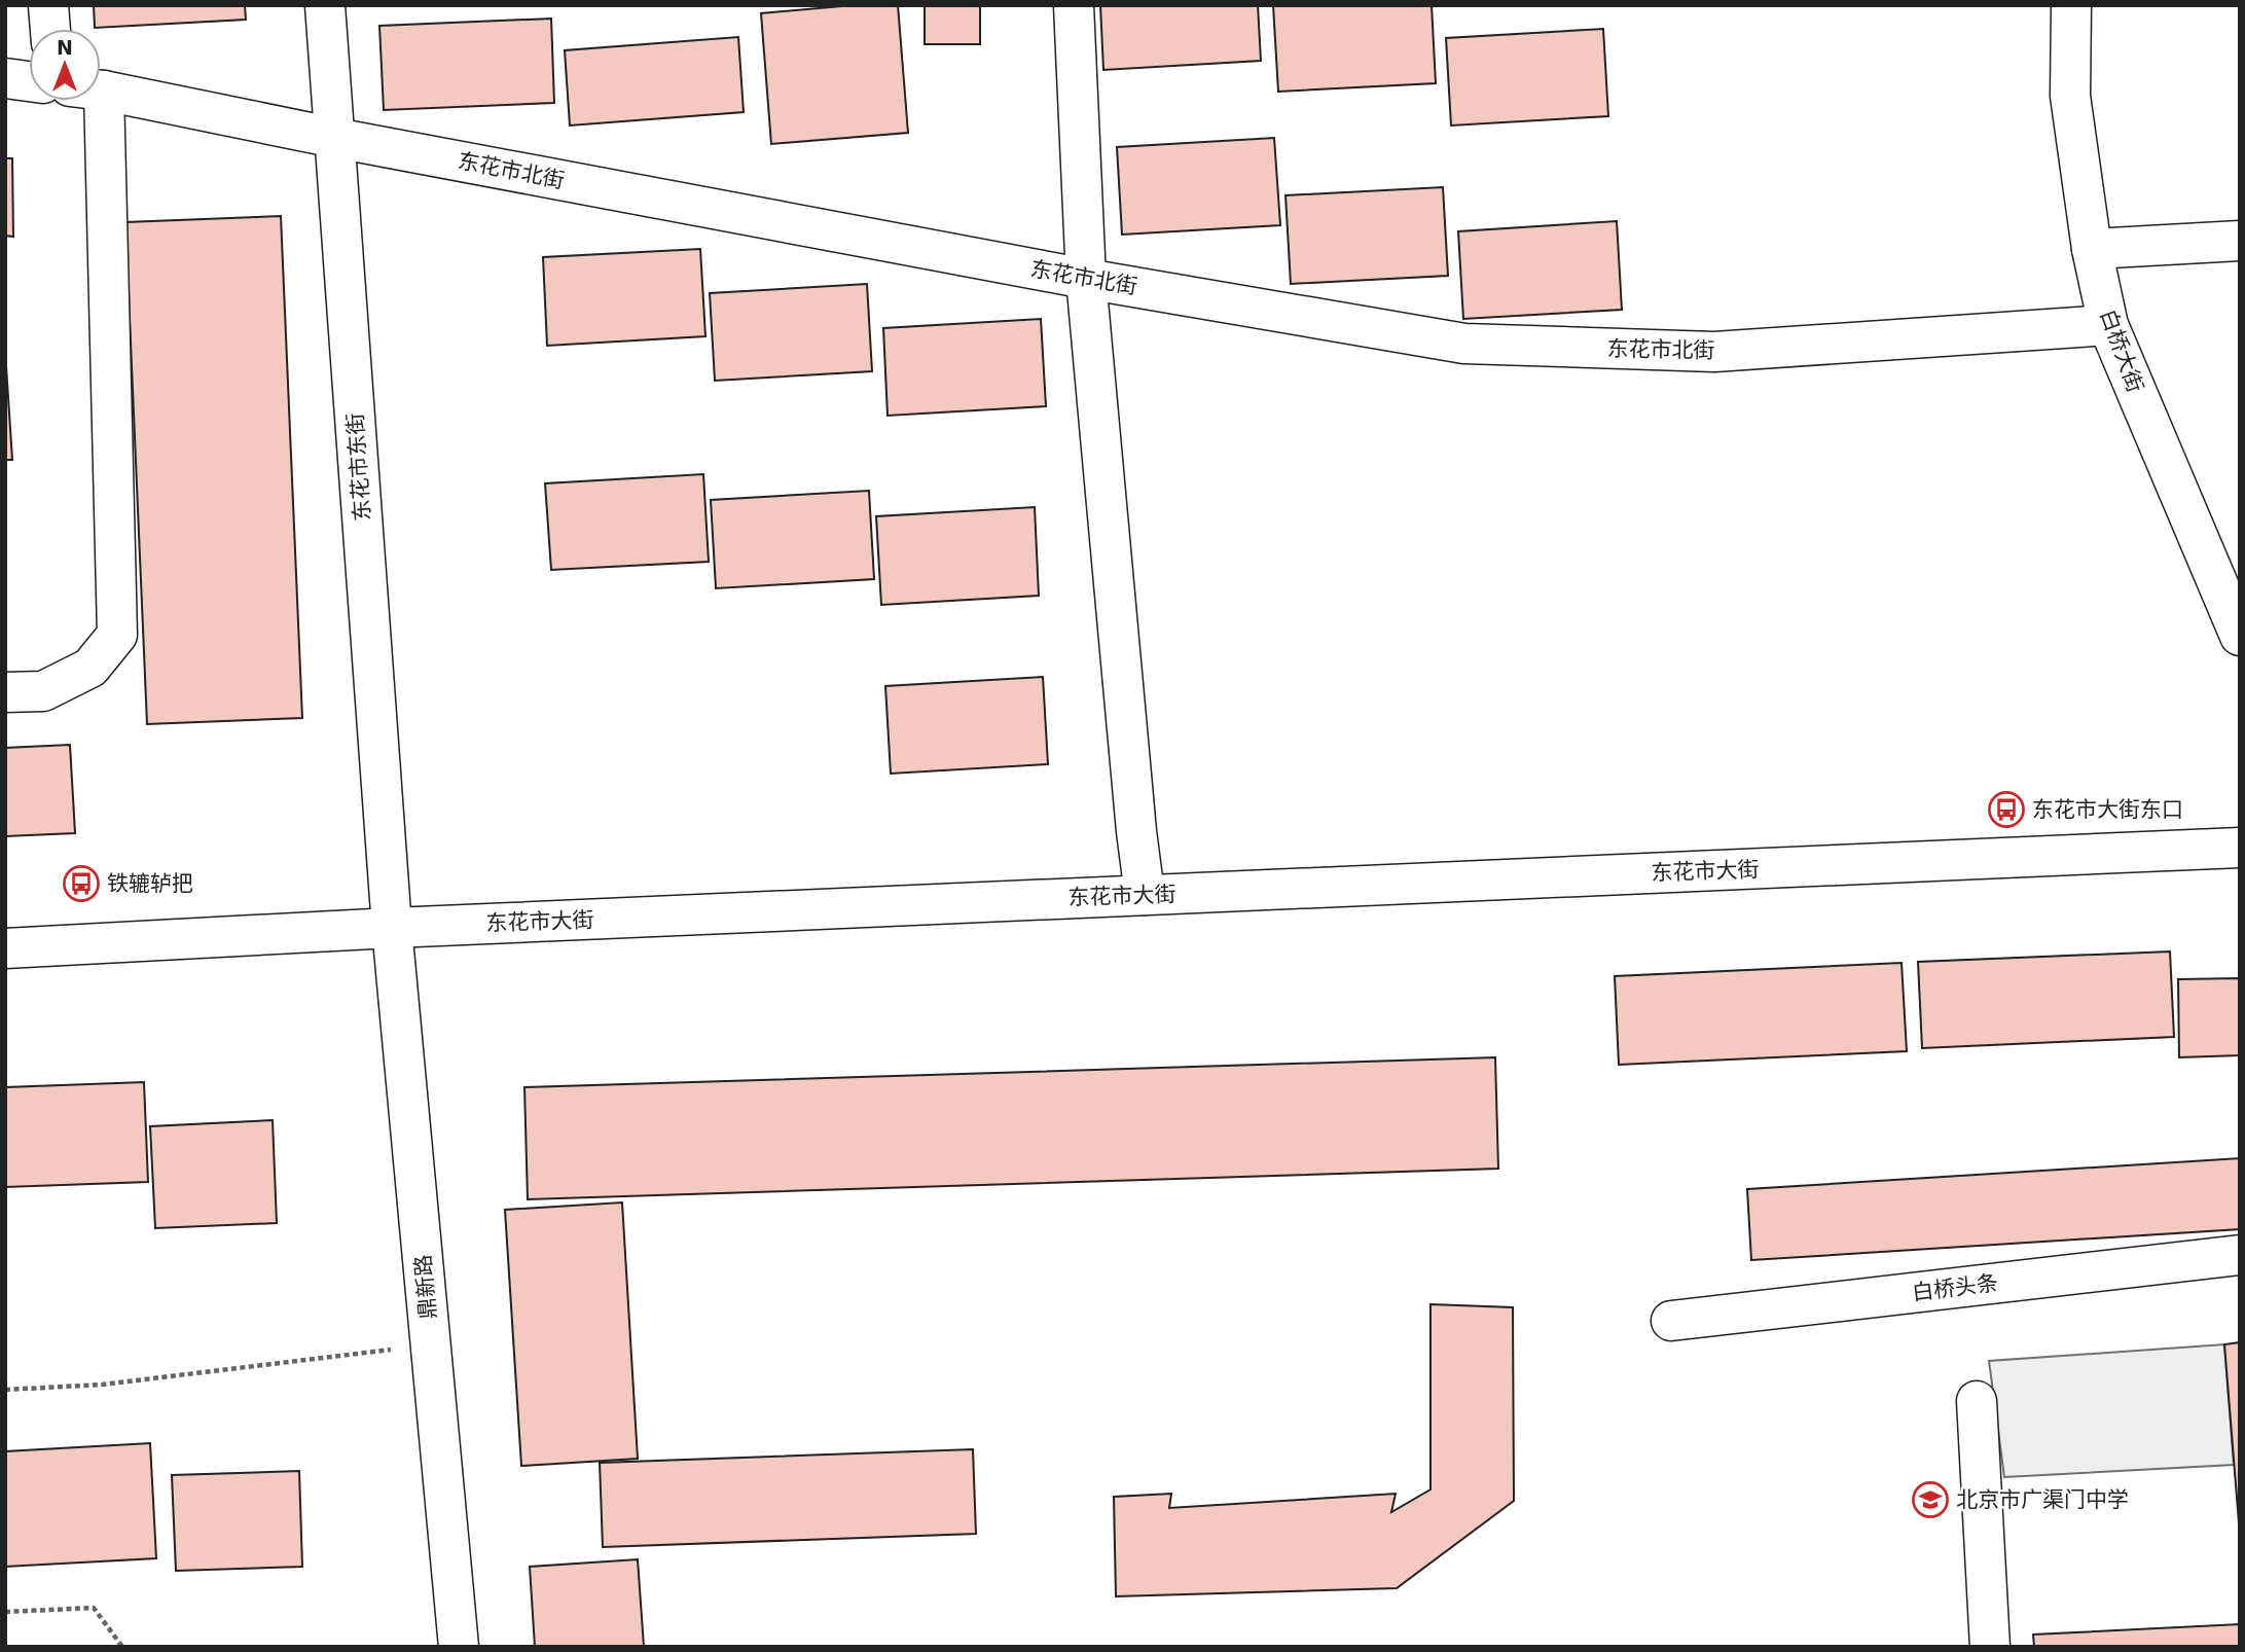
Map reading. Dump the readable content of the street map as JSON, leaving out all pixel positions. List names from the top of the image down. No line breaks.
{"streets":{"street":["东花市北街","白桥大街","东花市东街","东花市大街","鼎新路","白桥头条"]},"crossings":[["东花市北街","白桥大街"],["东花市北街","东花市东街"],["东花市东街","东花市大街"],["东花市东街","鼎新路"],["东花市大街","鼎新路"]],"places":{"bus stop":["东花市大街东口","铁辘轳把"],"school or university":["北京市广渠门中学"]},"north":"top"}
